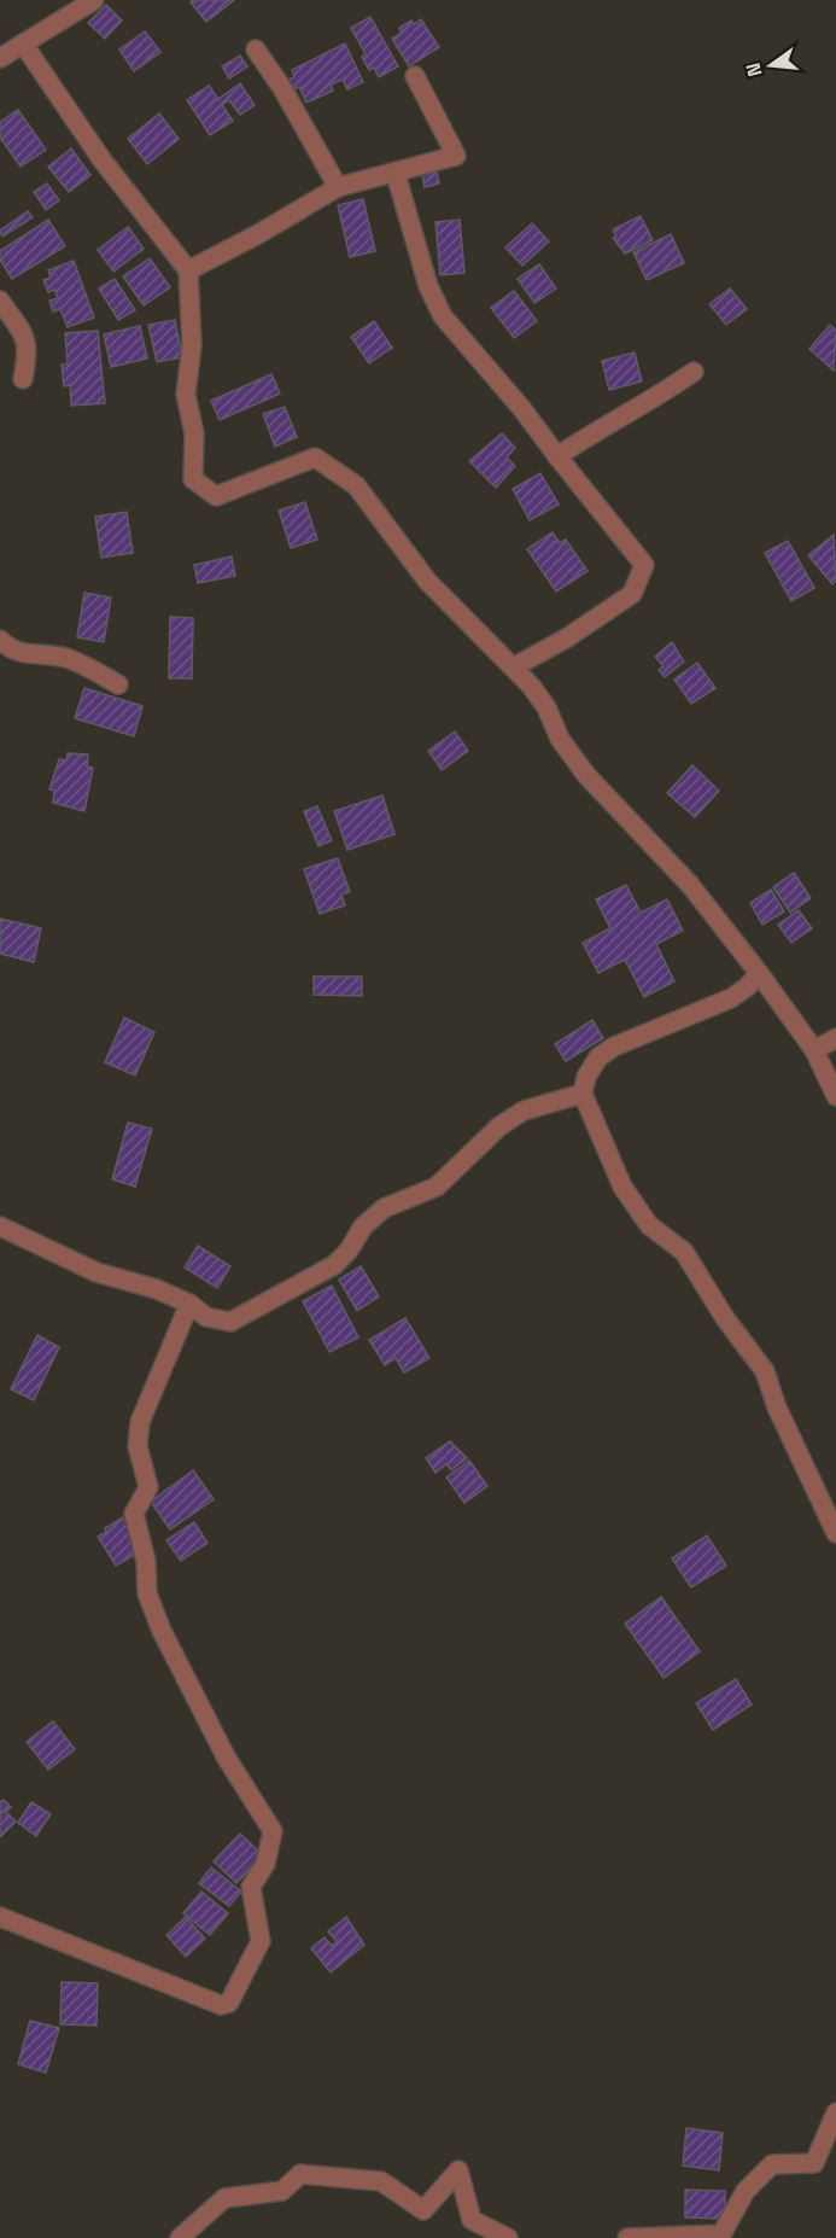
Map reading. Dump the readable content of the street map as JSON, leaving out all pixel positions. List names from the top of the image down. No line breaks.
{"north":"left"}
